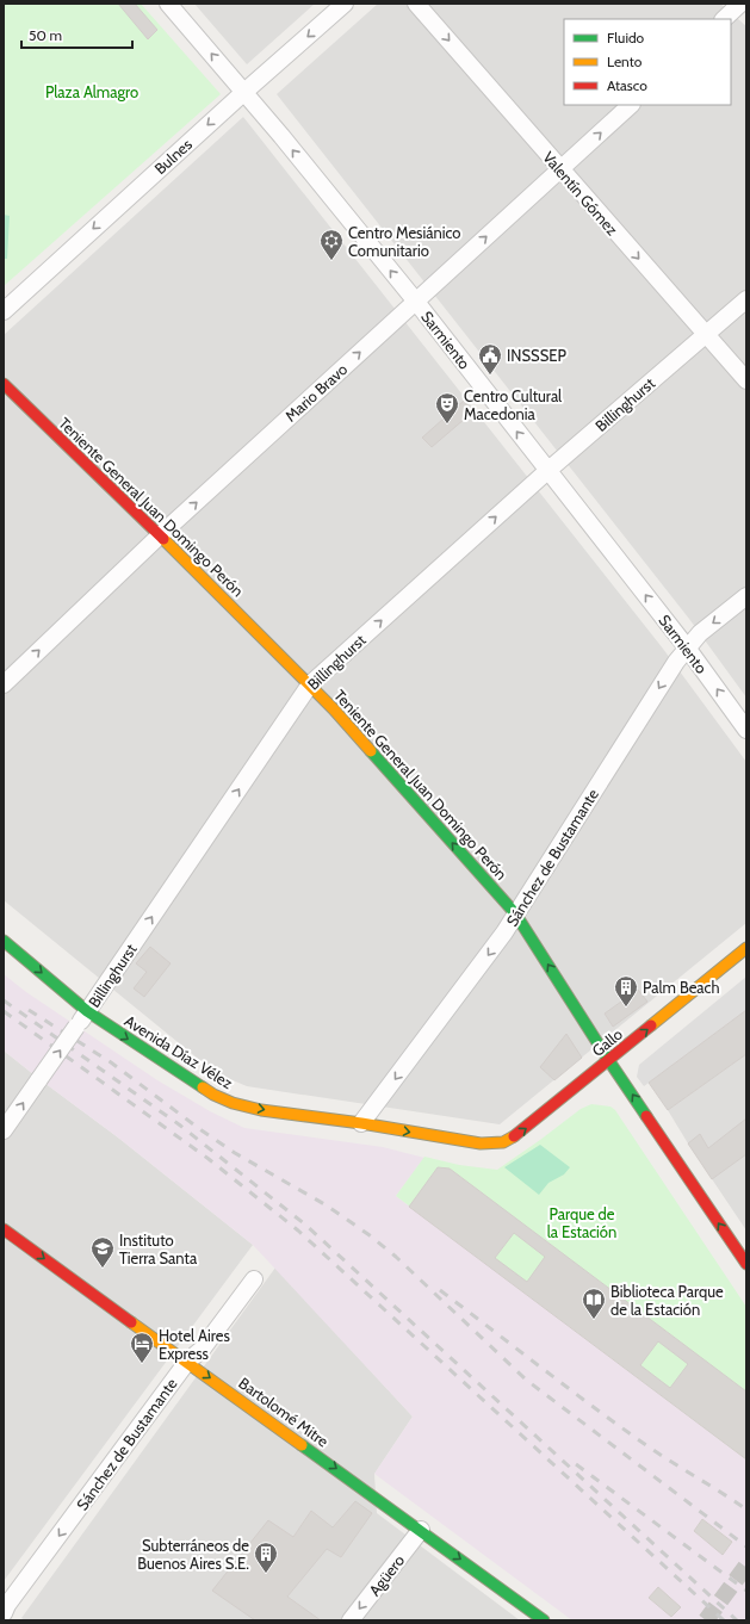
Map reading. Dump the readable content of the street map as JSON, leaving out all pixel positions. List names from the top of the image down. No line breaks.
{"streets":{"street":["Bulnes","Valentín Gómez","Sarmiento","Mario Bravo","Billinghurst","Teniente General Juan Domingo Perón","Sánchez de Bustamante","Gallo","Avenida Díaz Vélez","Bartolomé Mitre","Agüero"]},"crossings":[["Bulnes","Sarmiento"],["Valentín Gómez","Mario Bravo"],["Valentín Gómez","Billinghurst"],["Sarmiento","Mario Bravo"],["Sarmiento","Billinghurst"],["Sarmiento","Sánchez de Bustamante"],["Mario Bravo","Teniente General Juan Domingo Perón"],["Billinghurst","Teniente General Juan Domingo Perón"],["Billinghurst","Avenida Díaz Vélez"],["Teniente General Juan Domingo Perón","Sánchez de Bustamante"],["Teniente General Juan Domingo Perón","Gallo"],["Sánchez de Bustamante","Avenida Díaz Vélez"],["Sánchez de Bustamante","Bartolomé Mitre"],["Gallo","Avenida Díaz Vélez"],["Bartolomé Mitre","Agüero"]],"one_way":["Bulnes","Valentín Gómez","Sarmiento","Mario Bravo","Billinghurst","Teniente General Juan Domingo Perón","Sánchez de Bustamante","Gallo","Avenida Díaz Vélez","Bartolomé Mitre","Agüero"],"parks":["Plaza Almagro","Parque de la Estación"],"places":{"synagogue":["Centro Mesiánico Comunitario"],"public building":["INSSSEP"],"theatre":["Centro Cultural Macedonia"],"building":["Palm Beach","Subterráneos de Buenos Aires S.E."],"school or university":["Instituto Tierra Santa"],"library":["Biblioteca Parque de la Estación"],"hotel":["Hotel Aires Express"]},"legend":["Fluido","Lento","Atasco"],"scale_bar":"50 m"}
